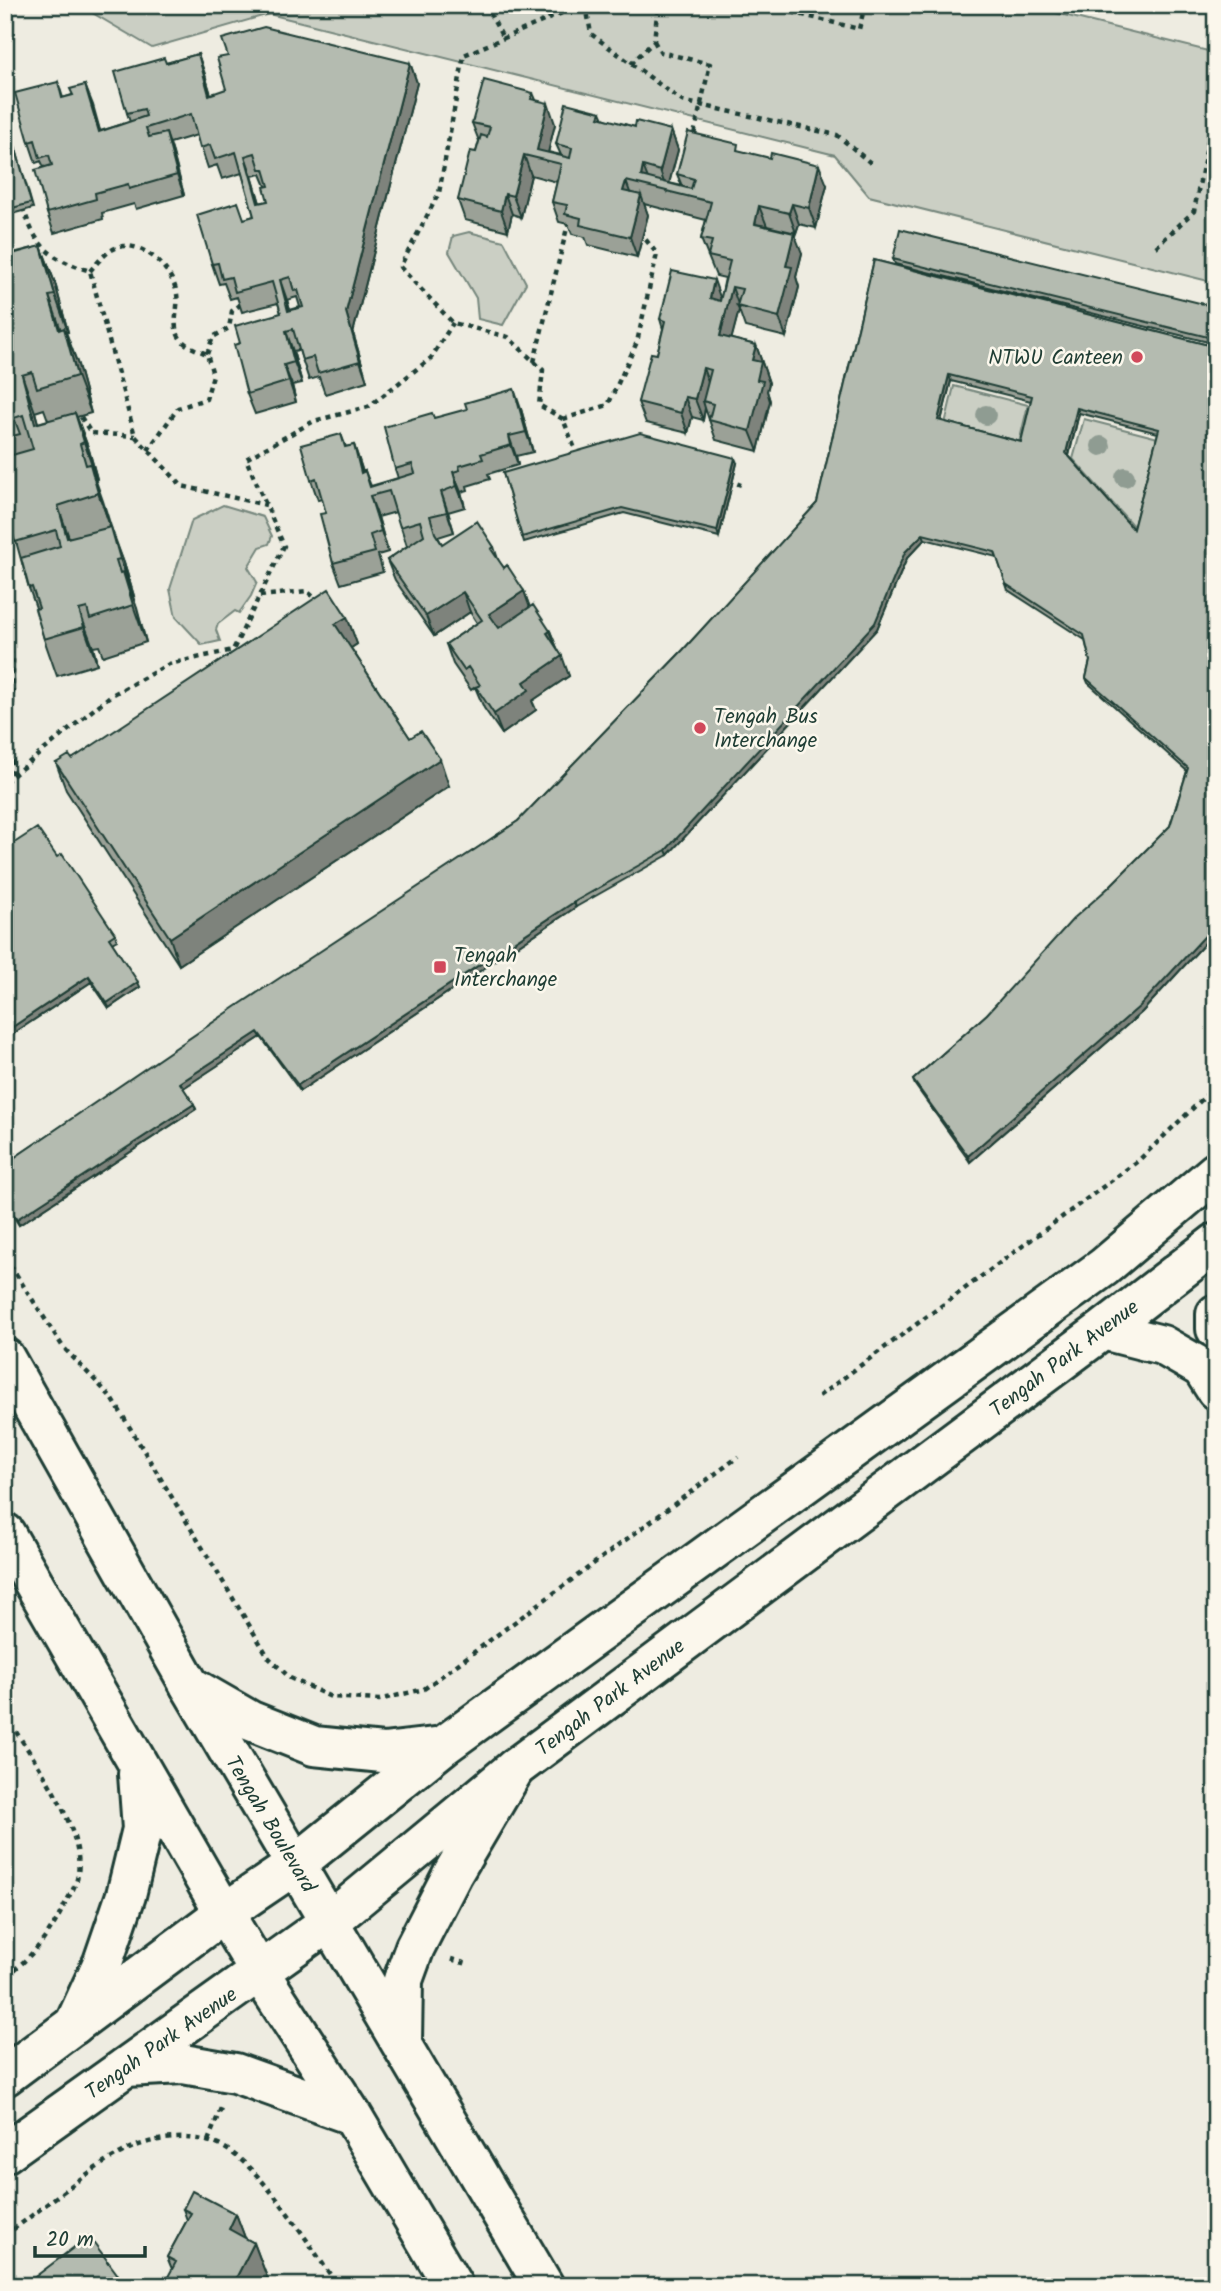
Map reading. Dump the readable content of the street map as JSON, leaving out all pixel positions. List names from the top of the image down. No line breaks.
{"streets":{"street":["Tengah Park Avenue","Tengah Boulevard"]},"crossings":[["Tengah Park Avenue","Tengah Boulevard"]],"places":{"other":["NTWU Canteen","Tengah Bus Interchange"],"transit":["Tengah Interchange"]},"scale_bar":"20 m"}
